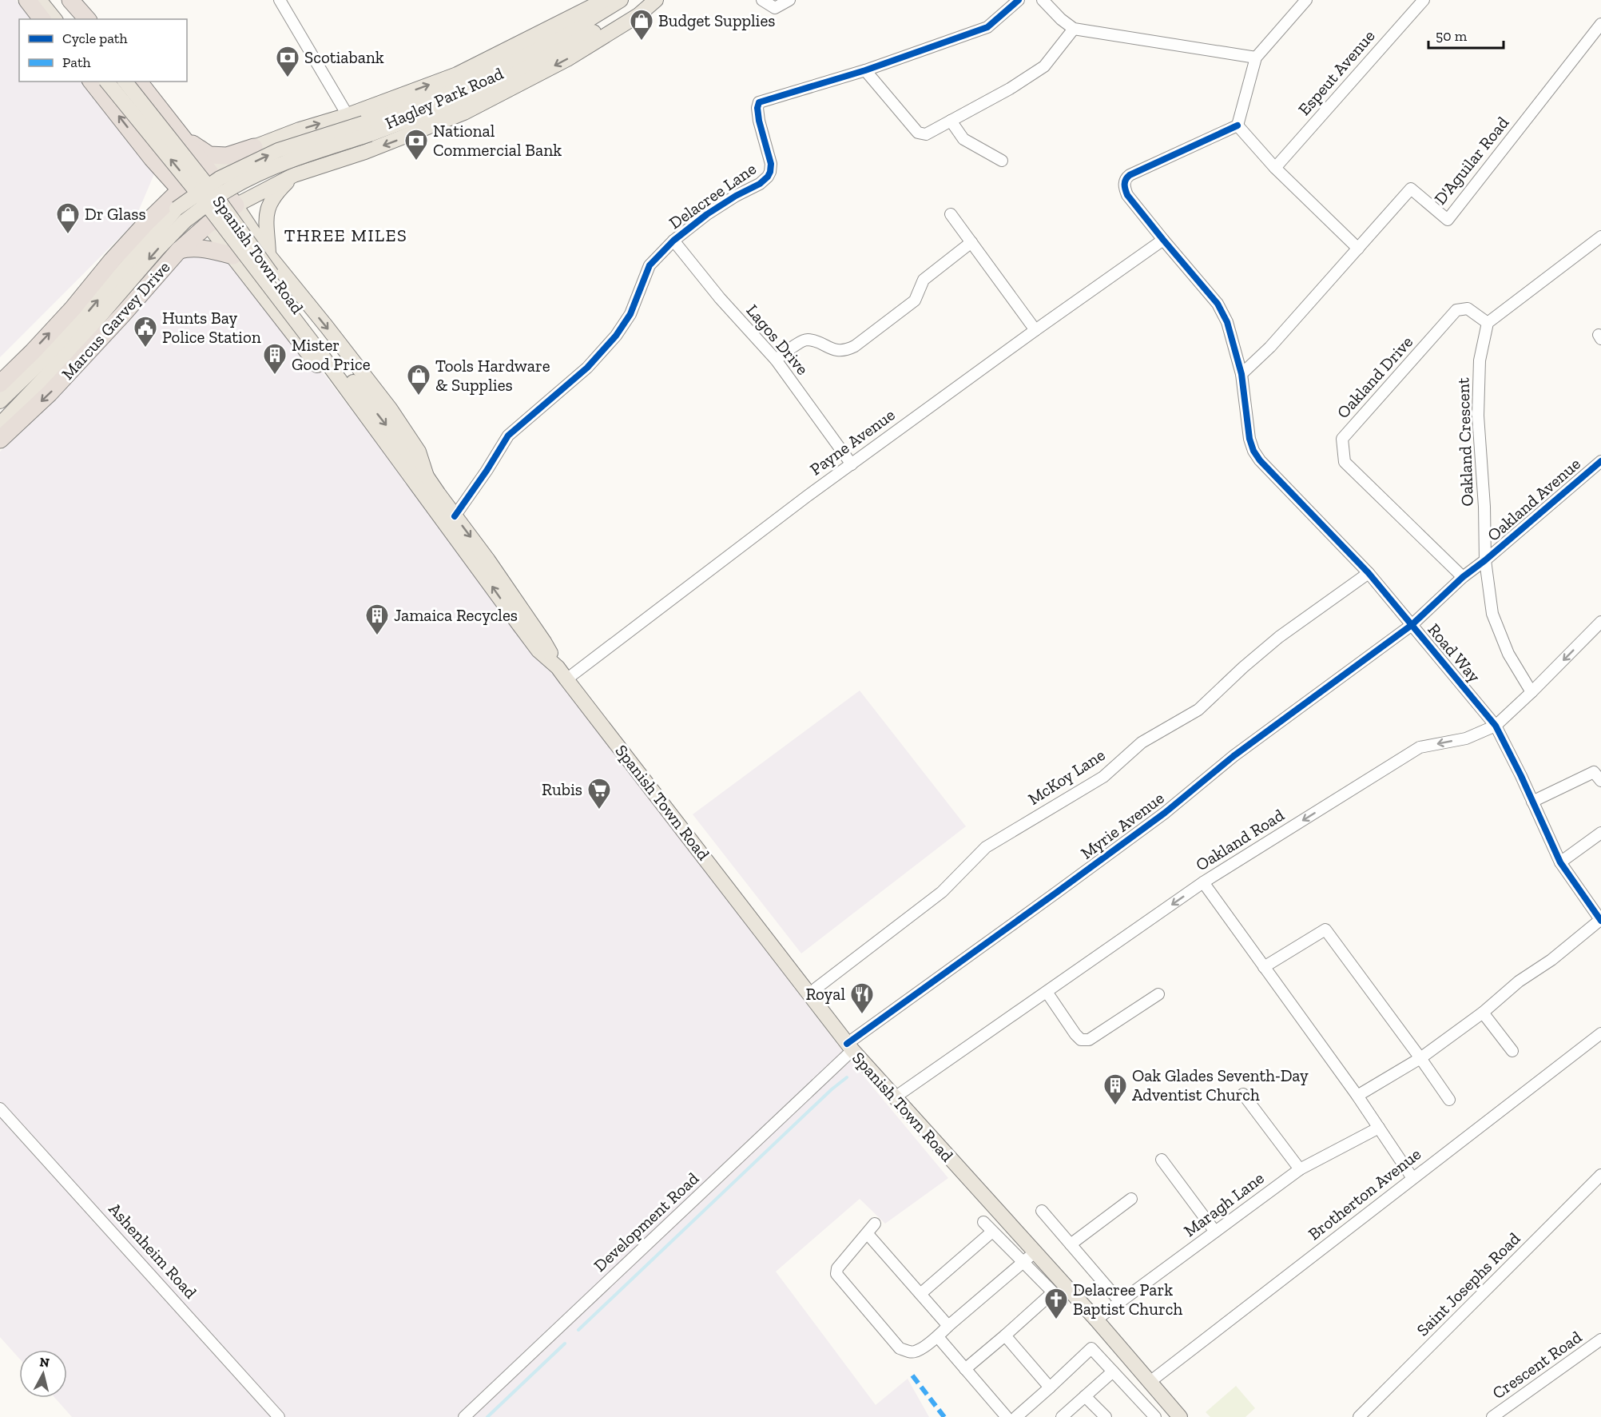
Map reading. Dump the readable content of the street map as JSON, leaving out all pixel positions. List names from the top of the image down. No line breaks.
{"streets":{"highway":["Spanish Town Road","Marcus Garvey Drive"],"main road":["Hagley Park Road"],"street":["Espeut Avenue","D'Aguilar Road","Delacree Lane","Lagos Drive","Oakland Drive","Payne Avenue","Oakland Crescent","Oakland Avenue","Road Way","McKoy Lane","Myrie Avenue","Oakland Road","Brotherton Avenue","Maragh Lane","Development Road","Ashenheim Road","Saint Josephs Road","Crescent Road"]},"crossings":[["Hagley Park Road","Spanish Town Road"],["Hagley Park Road","Marcus Garvey Drive"],["Delacree Lane","Spanish Town Road"],["Delacree Lane","Lagos Drive"],["Spanish Town Road","Marcus Garvey Drive"],["Spanish Town Road","Payne Avenue"],["Spanish Town Road","McKoy Lane"],["Spanish Town Road","Myrie Avenue"],["Spanish Town Road","Oakland Road"],["Spanish Town Road","Brotherton Avenue"],["Spanish Town Road","Maragh Lane"],["Spanish Town Road","Development Road"],["Lagos Drive","Payne Avenue"],["Oakland Drive","Oakland Crescent"],["Oakland Drive","Oakland Avenue"],["Oakland Drive","Myrie Avenue"],["Payne Avenue","Road Way"],["Oakland Crescent","Oakland Avenue"],["Oakland Crescent","Oakland Road"],["Oakland Avenue","Myrie Avenue"],["Road Way","McKoy Lane"],["Road Way","Myrie Avenue"],["Road Way","Oakland Road"],["Myrie Avenue","Development Road"]],"one_way":["Oakland Road"],"districts":["THREE MILES"],"places":{"shop":["Budget Supplies","Dr Glass","Tools Hardware & Supplies"],"bank":["Scotiabank","National Commercial Bank"],"public building":["Hunts Bay Police Station"],"building":["Mister Good Price","Jamaica Recycles","Oak Glades Seventh-Day Adventist Church"],"supermarket":["Rubis"],"restaurant":["Royal"],"church":["Delacree Park Baptist Church"]},"legend":["Cycle path","Path"],"scale_bar":"50 m","north":"top"}
